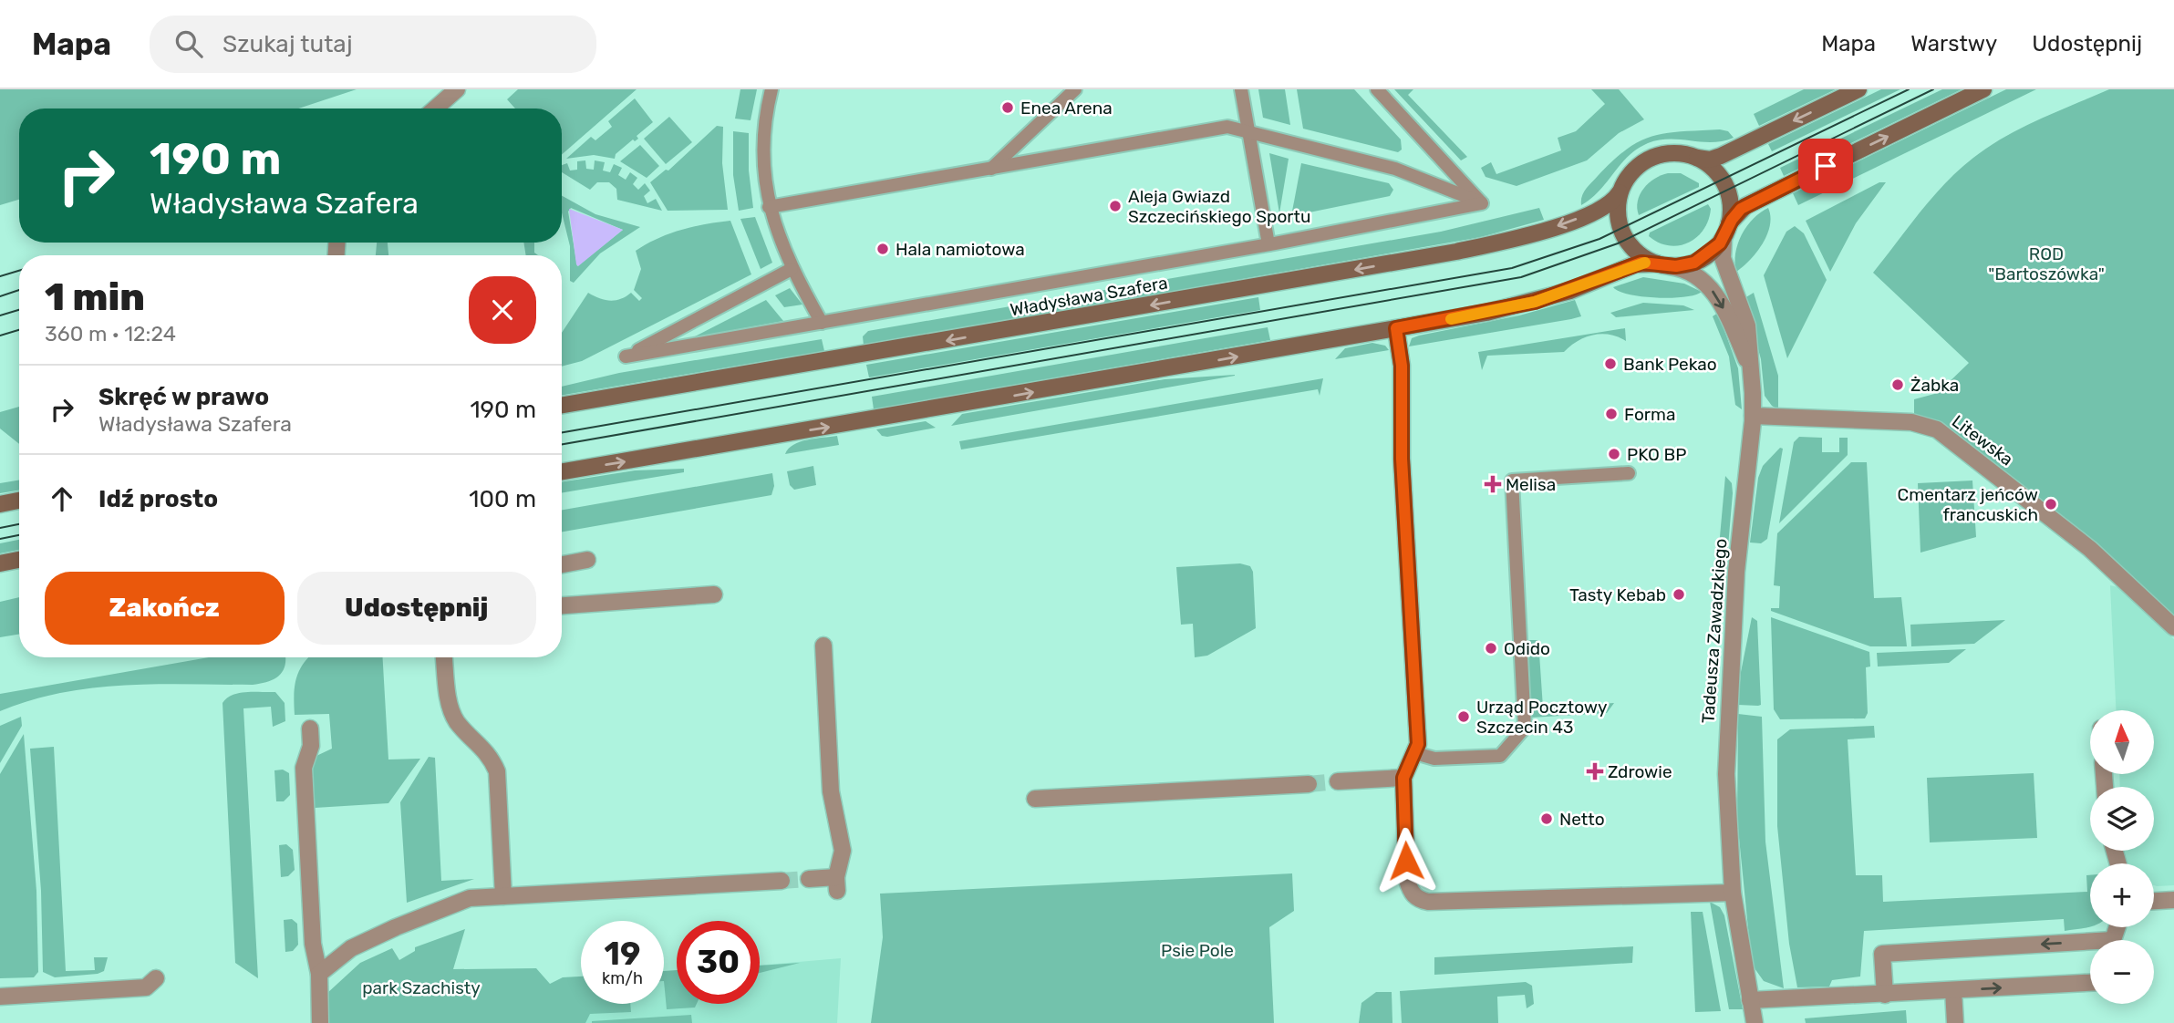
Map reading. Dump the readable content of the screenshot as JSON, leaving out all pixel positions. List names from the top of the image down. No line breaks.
{"streets":{"main road":["Władysława Szafera"],"street":["Litewska","Tadeusza Zawadzkiego"]},"crossings":[["Władysława Szafera","Tadeusza Zawadzkiego"],["Litewska","Tadeusza Zawadzkiego"]],"parks":["ROD \"Bartoszówka\"","Psie Pole","park Szachisty"],"places":{"other":["Enea Arena","Aleja Gwiazd Szczecińskiego Sportu","Hala namiotowa","Bank Pekao","Żabka","Forma","PKO BP","Cmentarz jeńców francuskich","Tasty Kebab","Odido","Urząd Pocztowy Szczecin 43","Netto"],"health":["Melisa","Zdrowie"]},"north":"top","page":{"header":"Mapa","search":"Szukaj tutaj","nav":["Mapa","Warstwy","Udostępnij"],"turn":["190 m","Władysława Szafera"],"heading":["1 min","360 m · 12:24"],"list":[{"name":"Skręć w prawo","note":"Władysława Szafera","value":"190 m"},{"name":"Idź prosto","value":"100 m"}],"buttons":["Zakończ","Udostępnij"],"map_buttons":["+","−"],"speed":"19 km/h","limit":"30"}}
